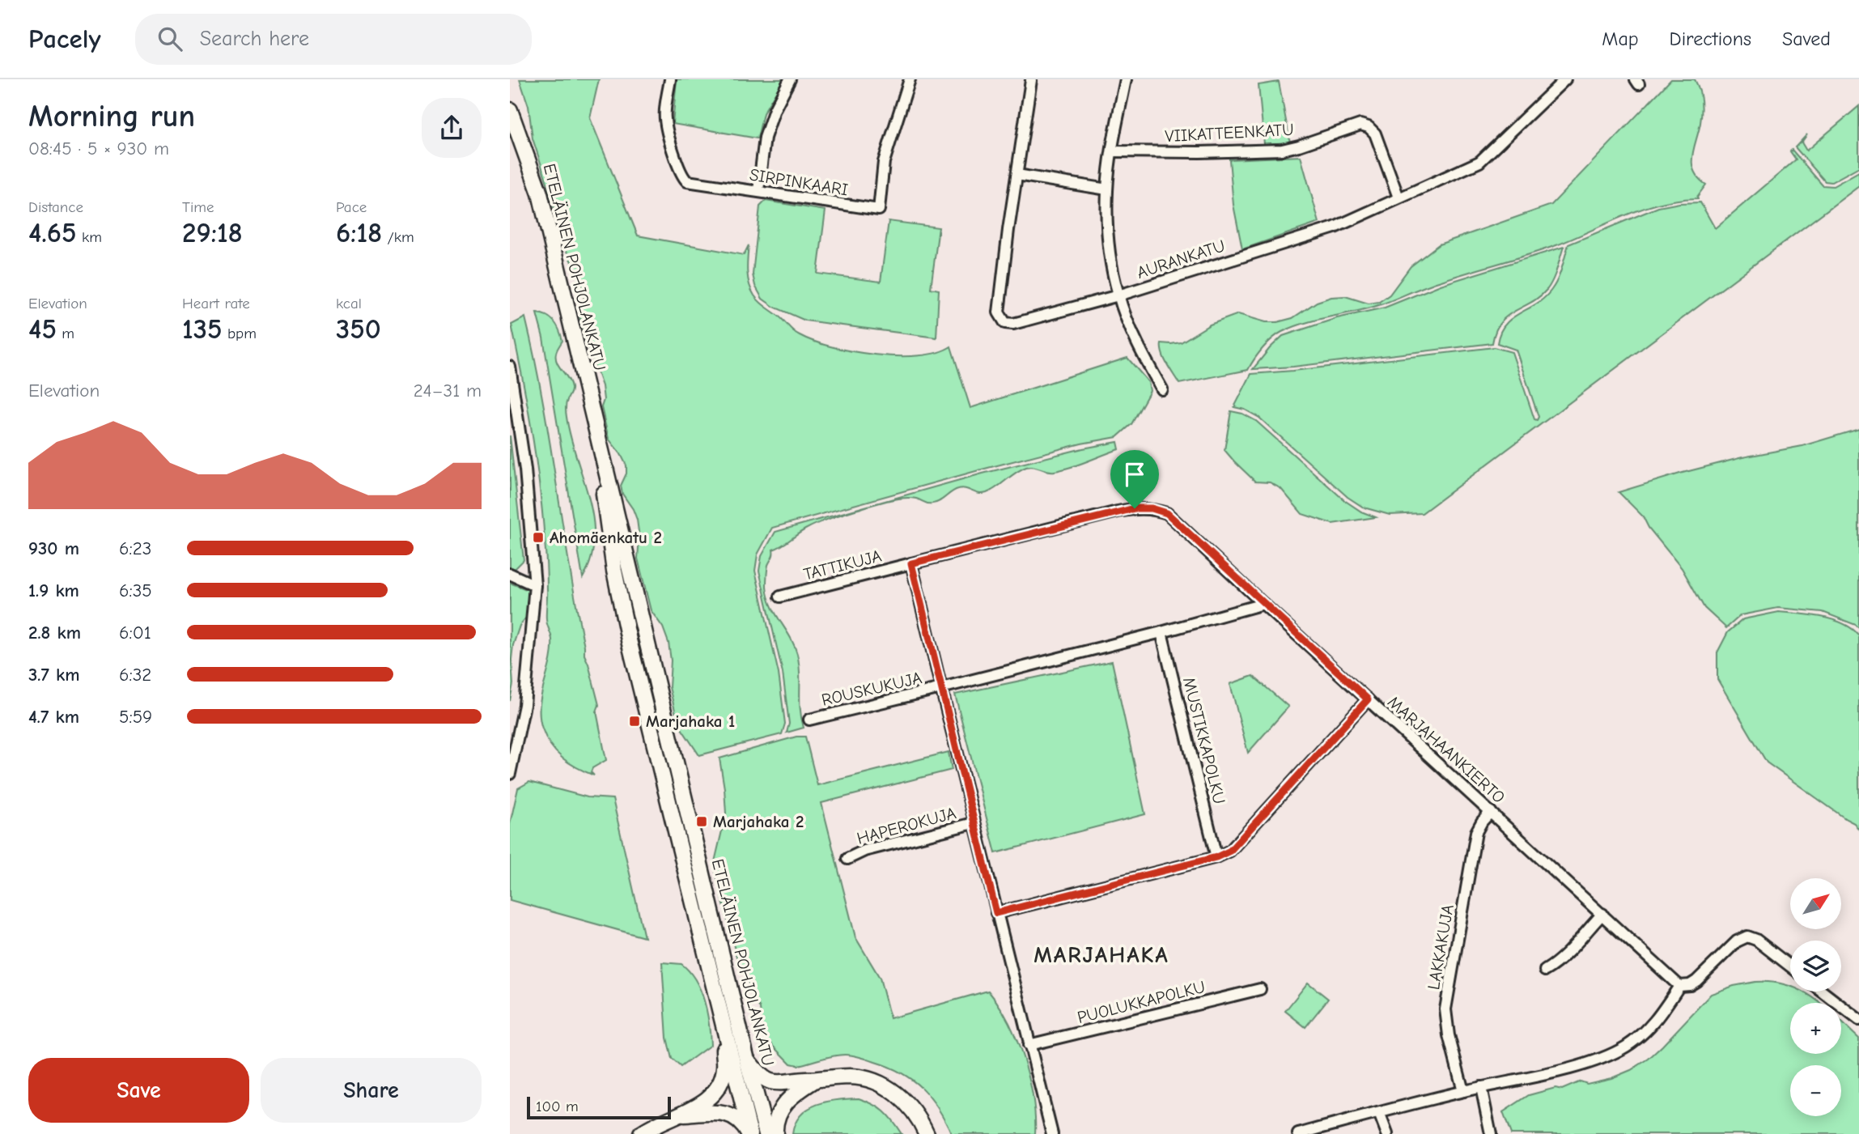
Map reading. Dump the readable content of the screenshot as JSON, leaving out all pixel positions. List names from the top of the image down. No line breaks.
{"streets":{"main road":["ETELÄINEN POHJOLANKATU"],"street":["VIIKATTEENKATU","SIRPINKAARI","AURANKATU","TATTIKUJA","ROUSKUKUJA","MUSTIKKAPOLKU","MARJAHAANKIERTO","HAPEROKUJA","LAKKAKUJA","PUOLUKKAPOLKU"]},"crossings":[["VIIKATTEENKATU","AURANKATU"],["TATTIKUJA","MARJAHAANKIERTO"],["MARJAHAANKIERTO","LAKKAKUJA"]],"districts":["MARJAHAKA"],"places":{"transit":["Ahomäenkatu 2","Marjahaka 1","Marjahaka 2"]},"scale_bar":"100 m","north":"top right","page":{"header":"Pacely","search":"Search here","nav":["Map","Directions","Saved"],"heading":["Morning run","08:45 · 5 × 930 m"],"stats":[["Distance","4.65 km"],["Time","29:18"],["Pace","6:18 /km"],["Elevation","45 m"],["Heart rate","135 bpm"],["kcal","350"]],"chart":["Elevation","24–31 m"],"list":[{"name":"930 m","note":"6:23"},{"name":"1.9 km","note":"6:35"},{"name":"2.8 km","note":"6:01"},{"name":"3.7 km","note":"6:32"},{"name":"4.7 km","note":"5:59"}],"map_buttons":["+","−"],"buttons":["Save","Share"],"scale":"100 m"}}
